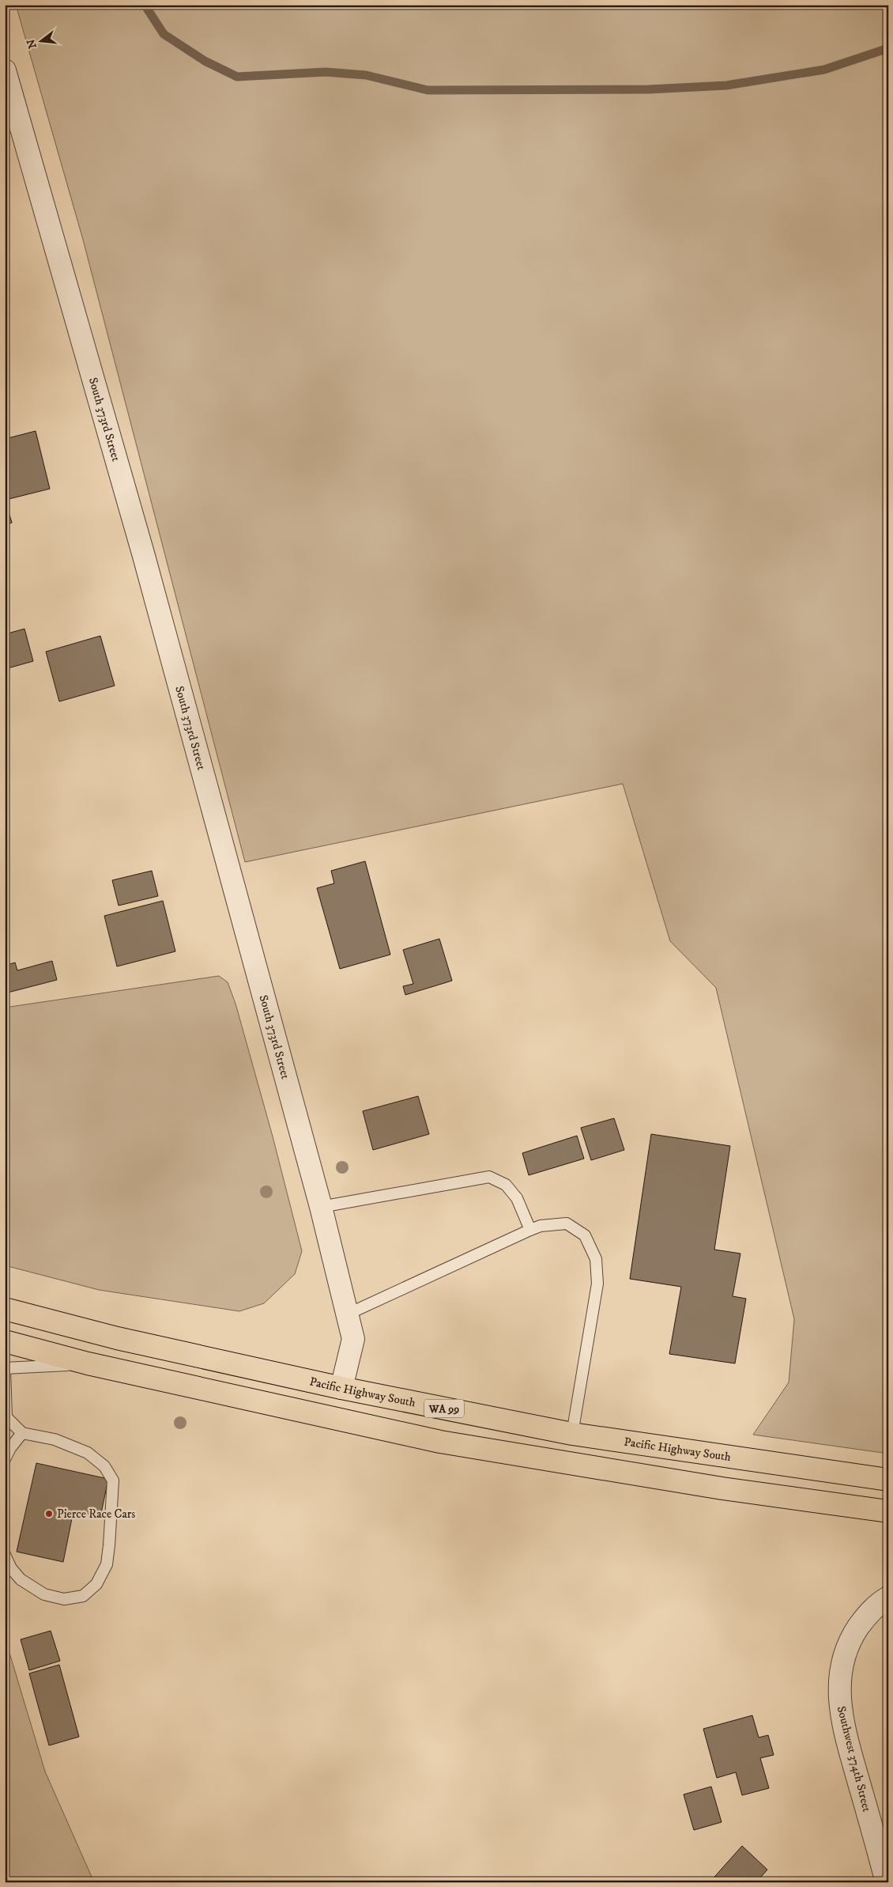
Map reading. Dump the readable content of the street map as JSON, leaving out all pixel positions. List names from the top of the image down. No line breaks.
{"streets":{"main road":["Pacific Highway South","WA 99"],"street":["South 373rd Street","Southwest 374th Street"]},"crossings":[["South 373rd Street","Pacific Highway South"]],"places":["Pierce Race Cars"],"north":"left"}
